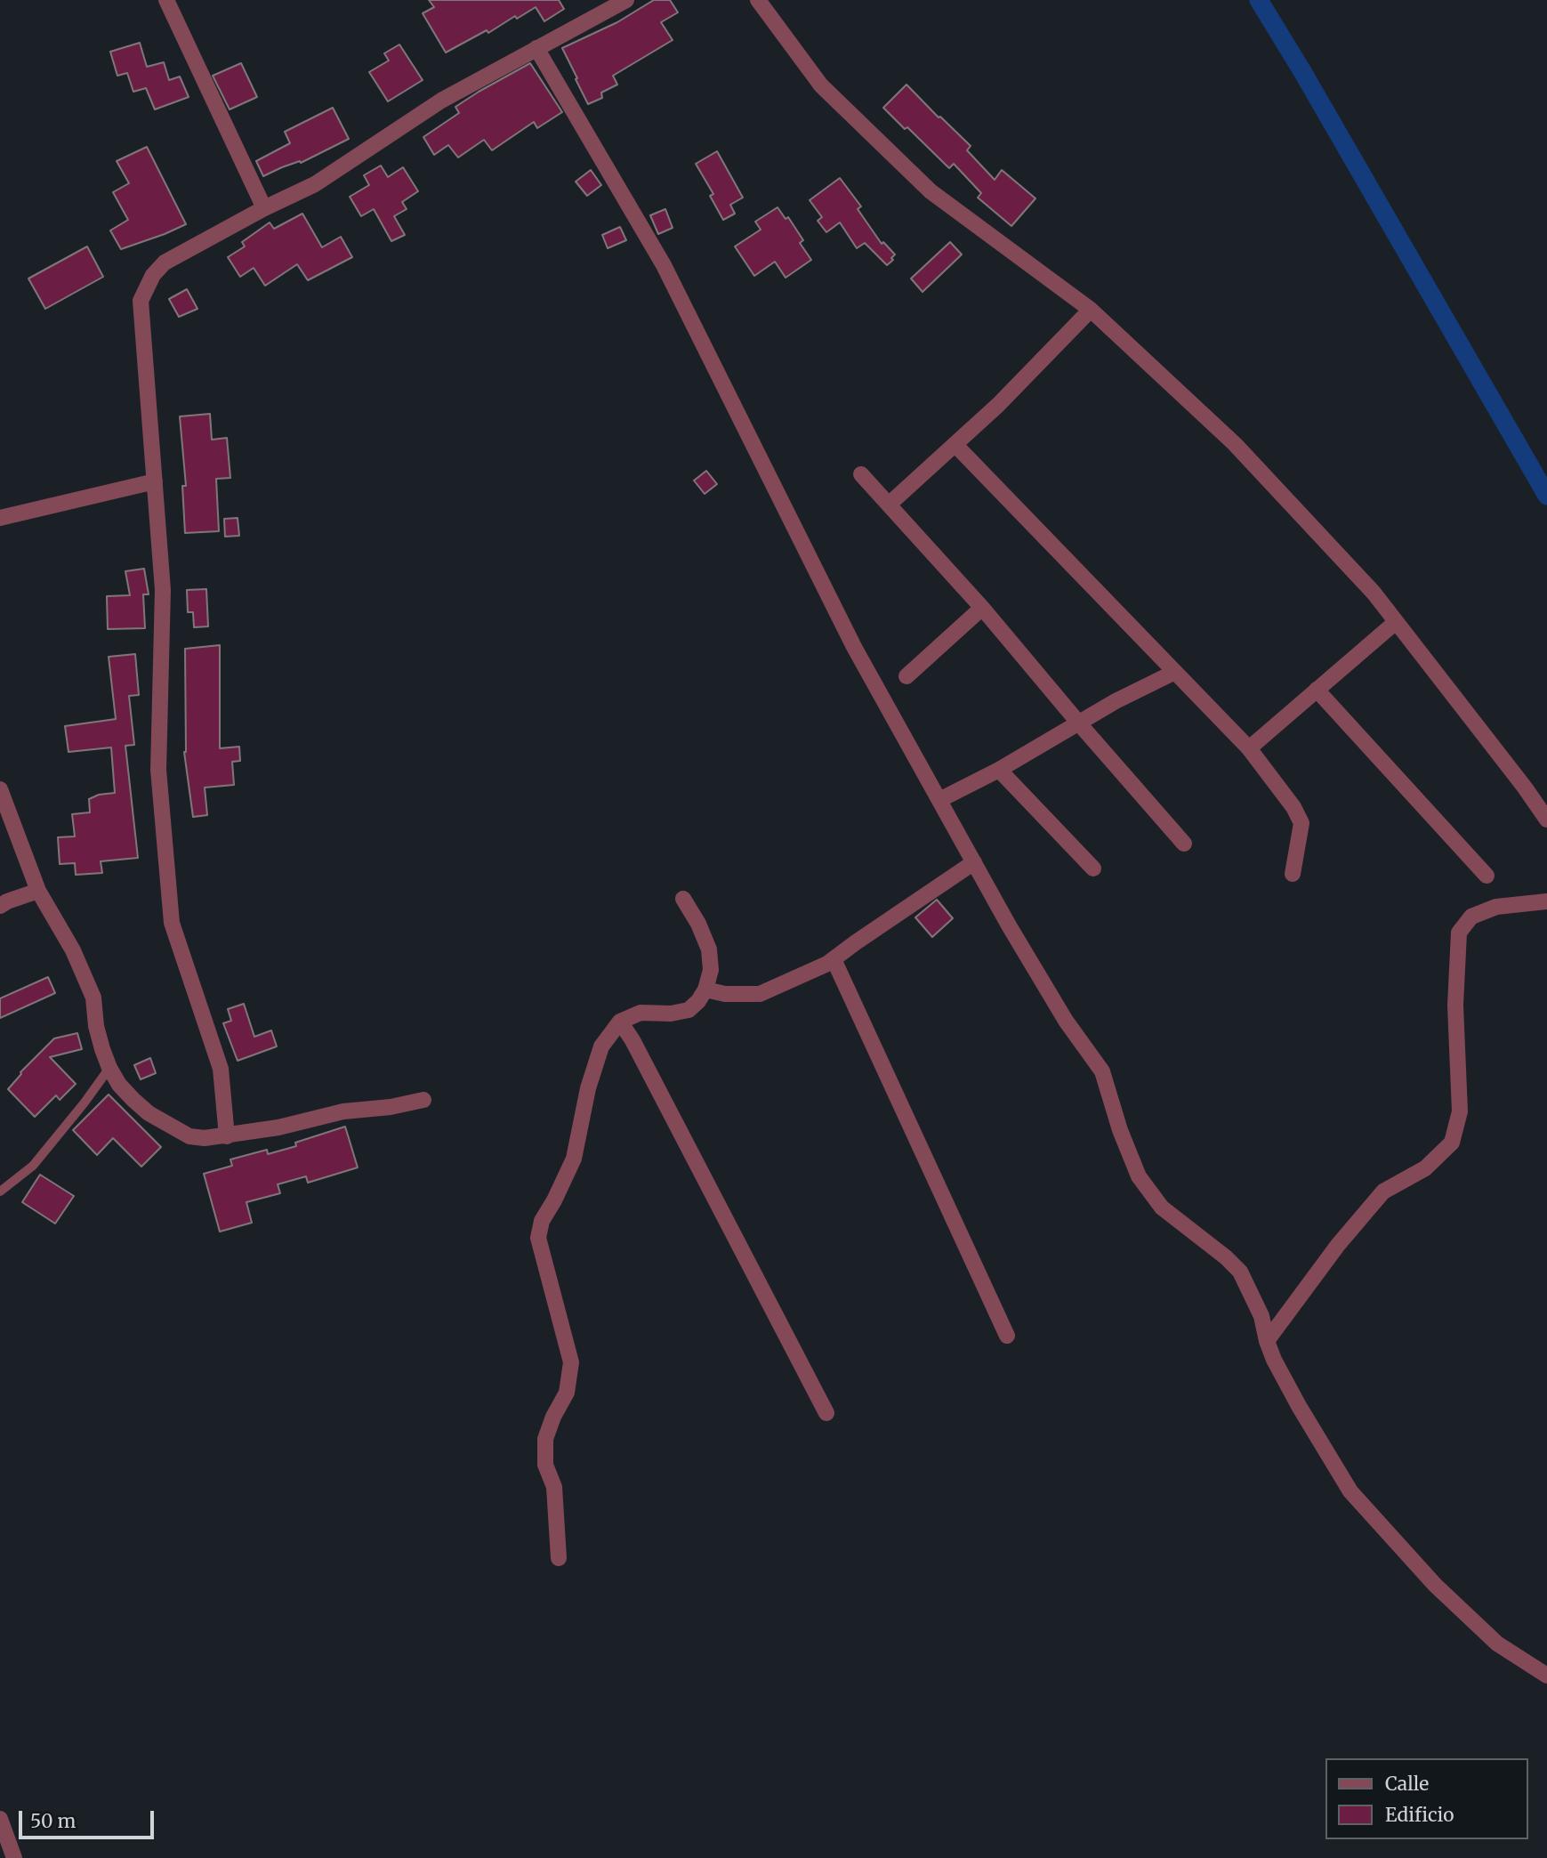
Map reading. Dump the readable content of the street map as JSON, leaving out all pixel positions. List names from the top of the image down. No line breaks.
{"legend":["Calle","Edificio"],"scale_bar":"50 m"}
